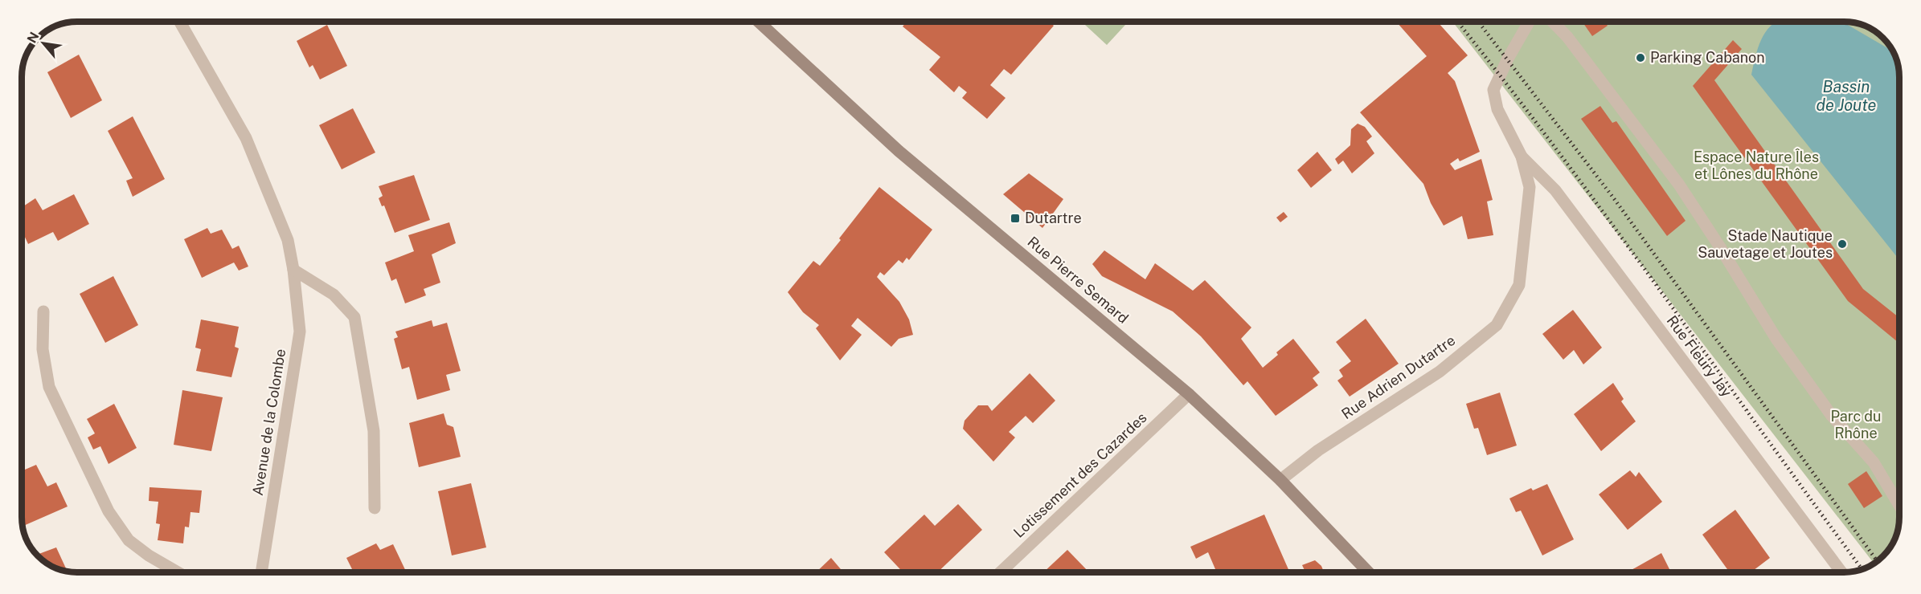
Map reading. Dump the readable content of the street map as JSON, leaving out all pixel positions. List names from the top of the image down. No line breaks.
{"streets":{"main road":["Rue Pierre Semard"],"street":["Rue Fleury Jay","Rue Adrien Dutartre","Avenue de la Colombe","Lotissement des Cazardes"]},"crossings":[["Rue Pierre Semard","Rue Adrien Dutartre"],["Rue Pierre Semard","Lotissement des Cazardes"],["Rue Fleury Jay","Rue Adrien Dutartre"]],"water":["Bassin de Joute"],"parks":["Espace Nature Îles et Lônes du Rhône","Parc du Rhône"],"places":{"other":["Parking Cabanon","Stade Nautique Sauvetage et Joutes"],"transit":["Dutartre"]},"north":"top left"}
